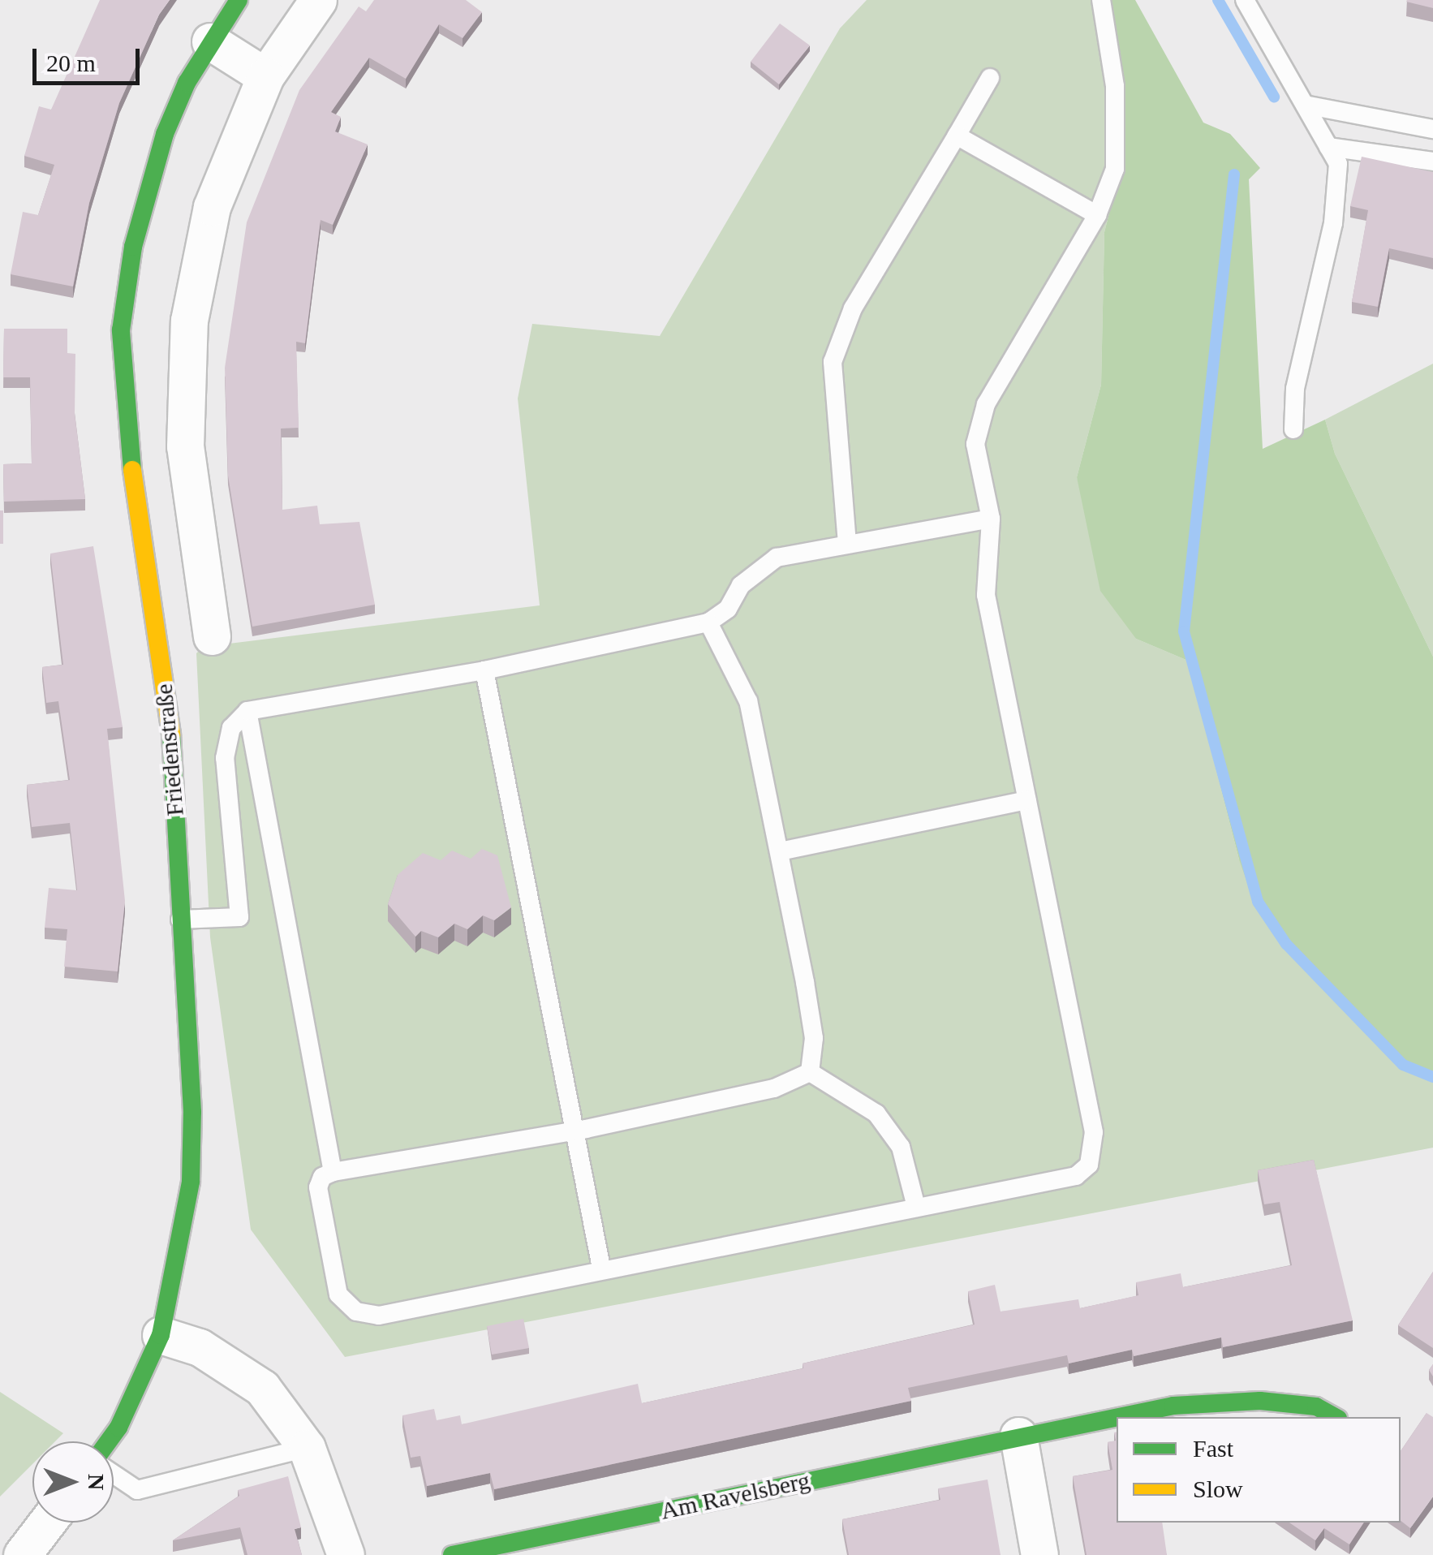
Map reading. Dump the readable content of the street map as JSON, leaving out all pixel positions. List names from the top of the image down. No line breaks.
{"streets":{"street":["Friedenstraße","Am Ravelsberg"]},"legend":["Fast","Slow"],"scale_bar":"20 m","north":"right"}
